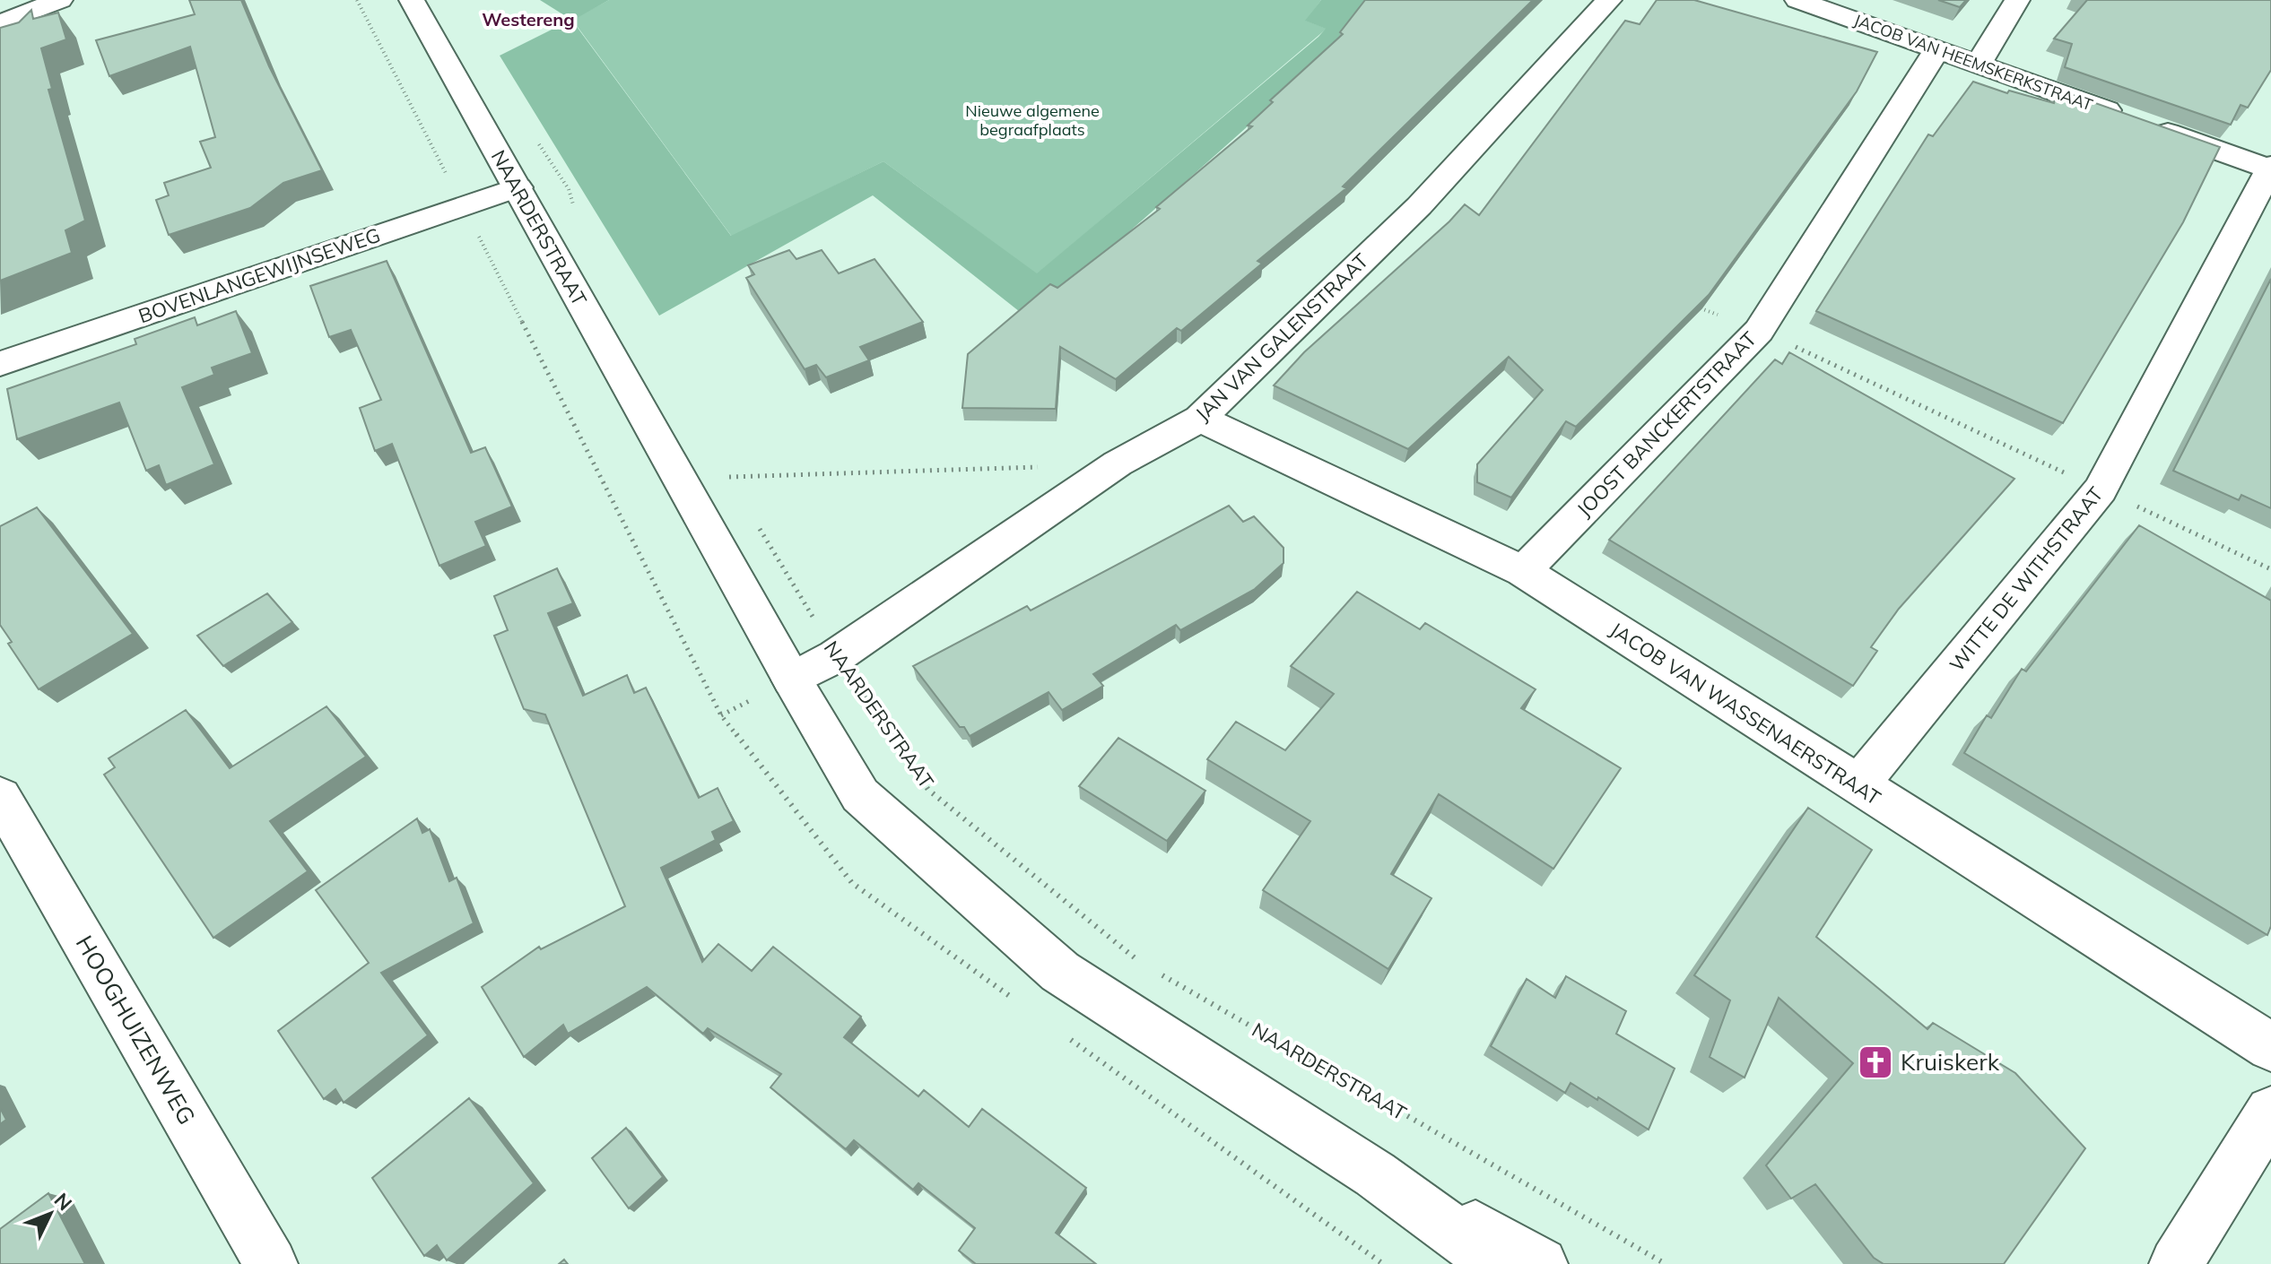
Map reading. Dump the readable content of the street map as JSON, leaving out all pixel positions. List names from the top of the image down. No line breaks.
{"streets":{"street":["JACOB VAN HEEMSKERKSTRAAT","NAARDERSTRAAT","BOVENLANGEWIJNSEWEG","JAN VAN GALENSTRAAT","JOOST BANCKERTSTRAAT","WITTE DE WITHSTRAAT","JACOB VAN WASSENAERSTRAAT","HOOGHUIZENWEG"]},"crossings":[["JACOB VAN HEEMSKERKSTRAAT","JOOST BANCKERTSTRAAT"],["JACOB VAN HEEMSKERKSTRAAT","WITTE DE WITHSTRAAT"],["NAARDERSTRAAT","BOVENLANGEWIJNSEWEG"],["NAARDERSTRAAT","JAN VAN GALENSTRAAT"],["JAN VAN GALENSTRAAT","JACOB VAN WASSENAERSTRAAT"],["JOOST BANCKERTSTRAAT","JACOB VAN WASSENAERSTRAAT"],["WITTE DE WITHSTRAAT","JACOB VAN WASSENAERSTRAAT"]],"districts":["Westereng"],"parks":["Nieuwe algemene begraafplaats"],"places":{"church":["Kruiskerk"]},"north":"top right"}
